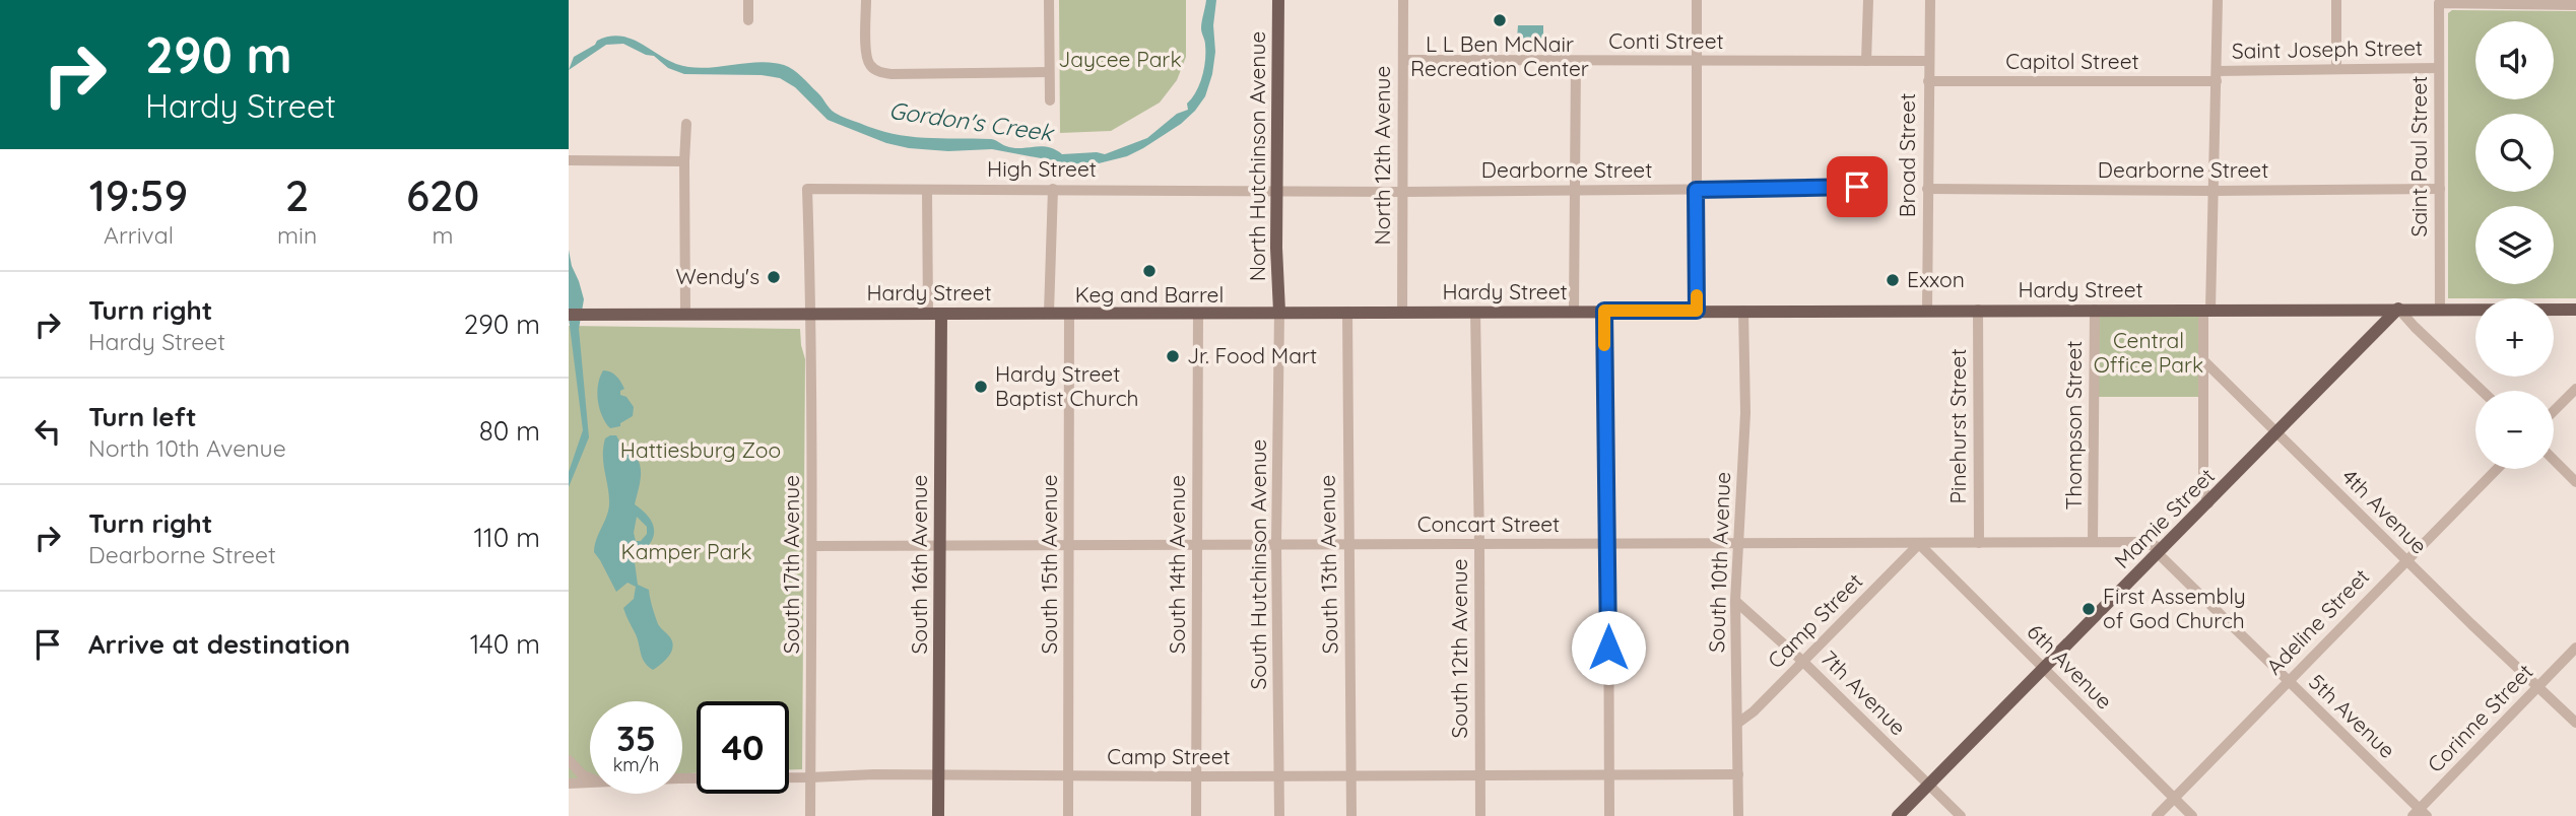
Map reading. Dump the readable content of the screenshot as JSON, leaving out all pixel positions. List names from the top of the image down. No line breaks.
{"streets":{"main road":["North Hutchinson Avenue","Hardy Street","Mamie Street","South 16th Avenue"],"street":["Conti Street","Saint Joseph Street","Capitol Street","North 12th Avenue","Broad Street","Saint Paul Street","High Street","Dearborne Street","Thompson Street","Pinehurst Street","4th Avenue","Concart Street","South 10th Avenue","South 17th Avenue","South 15th Avenue","South 14th Avenue","South Hutchinson Avenue","South 13th Avenue","Camp Street","Adeline Street","South 12th Avenue","6th Avenue","7th Avenue","5th Avenue","Corinne Street"]},"crossings":[["Conti Street","North 12th Avenue"],["Conti Street","Broad Street"],["Saint Joseph Street","Capitol Street"],["Saint Joseph Street","Saint Paul Street"],["Capitol Street","Broad Street"],["North 12th Avenue","Dearborne Street"],["North 12th Avenue","Hardy Street"],["Broad Street","Dearborne Street"],["Broad Street","Hardy Street"],["North Hutchinson Avenue","High Street"],["North Hutchinson Avenue","Dearborne Street"],["North Hutchinson Avenue","Hardy Street"],["North Hutchinson Avenue","South Hutchinson Avenue"],["Saint Paul Street","Dearborne Street"],["Saint Paul Street","Hardy Street"],["High Street","Dearborne Street"],["High Street","South 17th Avenue"],["Hardy Street","Thompson Street"],["Hardy Street","Pinehurst Street"],["Hardy Street","Mamie Street"],["Hardy Street","South 10th Avenue"],["Hardy Street","South 17th Avenue"],["Hardy Street","South 16th Avenue"],["Hardy Street","South 15th Avenue"],["Hardy Street","South 14th Avenue"],["Hardy Street","South Hutchinson Avenue"],["Hardy Street","South 13th Avenue"],["Hardy Street","South 12th Avenue"],["Thompson Street","Concart Street"],["Pinehurst Street","Concart Street"],["4th Avenue","Mamie Street"],["4th Avenue","Adeline Street"],["4th Avenue","Corinne Street"],["Mamie Street","Concart Street"],["Mamie Street","6th Avenue"],["Mamie Street","7th Avenue"],["Mamie Street","5th Avenue"],["Concart Street","South 10th Avenue"],["Concart Street","South 17th Avenue"],["Concart Street","South 16th Avenue"],["Concart Street","South 15th Avenue"],["Concart Street","South 14th Avenue"],["Concart Street","South Hutchinson Avenue"],["Concart Street","South 13th Avenue"],["Concart Street","Camp Street"],["Concart Street","South 12th Avenue"],["Concart Street","6th Avenue"],["Concart Street","5th Avenue"],["South 10th Avenue","Camp Street"],["South 10th Avenue","7th Avenue"],["South 17th Avenue","Camp Street"],["South 16th Avenue","Camp Street"],["South 15th Avenue","Camp Street"],["South 14th Avenue","Camp Street"],["South Hutchinson Avenue","Camp Street"],["South 13th Avenue","Camp Street"],["Camp Street","South 12th Avenue"],["Camp Street","6th Avenue"],["Camp Street","7th Avenue"],["Adeline Street","6th Avenue"],["Adeline Street","5th Avenue"],["5th Avenue","Corinne Street"]],"water":["Gordon's Creek"],"parks":["Jaycee Park","Central Office Park","Hattiesburg Zoo","Kamper Park"],"places":["L L Ben McNair Recreation Center","Keg and Barrel","Wendy's","Exxon","Jr. Food Mart","Hardy Street Baptist Church","First Assembly of God Church"],"page":{"turn":["290 m","Hardy Street"],"map_buttons":["+","−"],"eta":["19:59","Arrival","2","min","620","m"],"list":[{"name":"Turn right","note":"Hardy Street","value":"290 m"},{"name":"Turn left","note":"North 10th Avenue","value":"80 m"},{"name":"Turn right","note":"Dearborne Street","value":"110 m"},{"name":"Arrive at destination","value":"140 m"}],"speed":"35 km/h","limit":"40"}}
